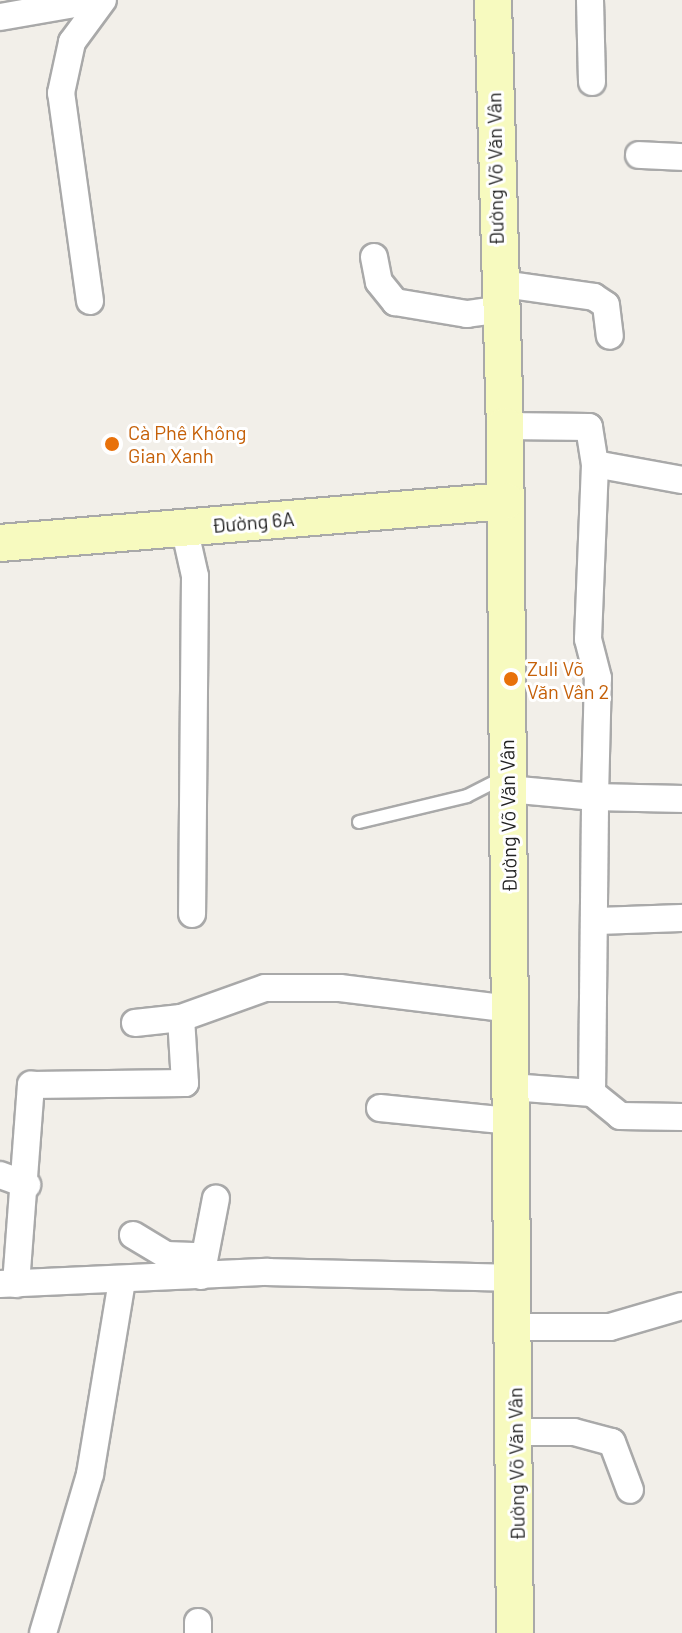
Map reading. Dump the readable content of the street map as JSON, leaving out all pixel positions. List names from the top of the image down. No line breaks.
{"streets":{"street":["Đường Võ Văn Vân","Đường 6A"]},"crossings":[["Đường Võ Văn Vân","Đường 6A"]],"places":["Cà Phê Không Gian Xanh","Zuli Võ Văn Vân 2"]}
